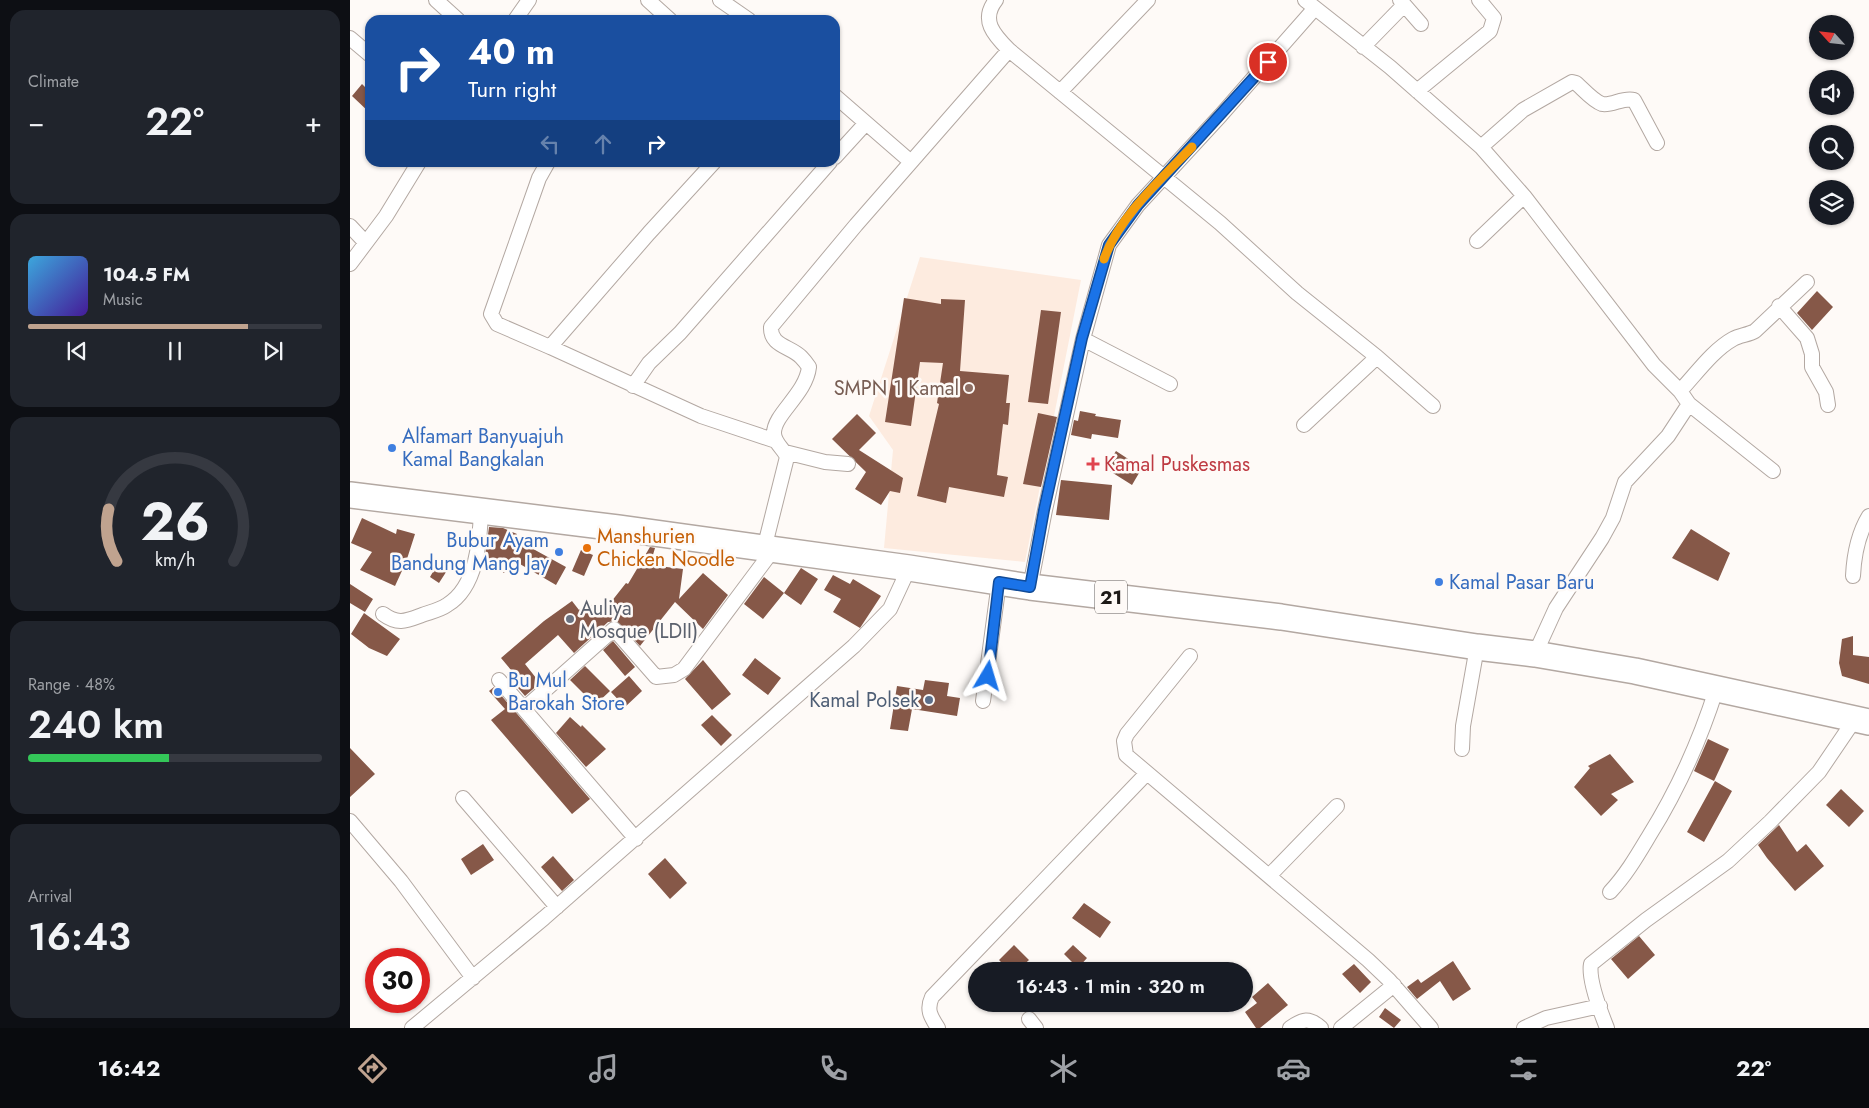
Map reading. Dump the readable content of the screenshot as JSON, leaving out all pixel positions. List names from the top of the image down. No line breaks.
{"streets":{"highway":["21"]},"places":{"other":["SMPN 1 Kamal","Alfamart Banyuajuh Kamal Bangkalan","Manshurien Chicken Noodle","Bubur Ayam Bandung Mang Jay","Kamal Pasar Baru","Auliya Mosque (LDII)","Bu Mul Barokah Store","Kamal Polsek"],"health":["Kamal Puskesmas"]},"north":"top left","page":{"tile":["Climate",["Range · 48%","240 km"],["Arrival","16:43"]],"turn":["40 m","Turn right"],"heat":["−","22°","+"],"song":["104.5 FM","Music"],"limit":"30","trip":"16:43 · 1 min · 320 m","tabs":["16:42","22°"],"gauge":["26","km/h"]}}
